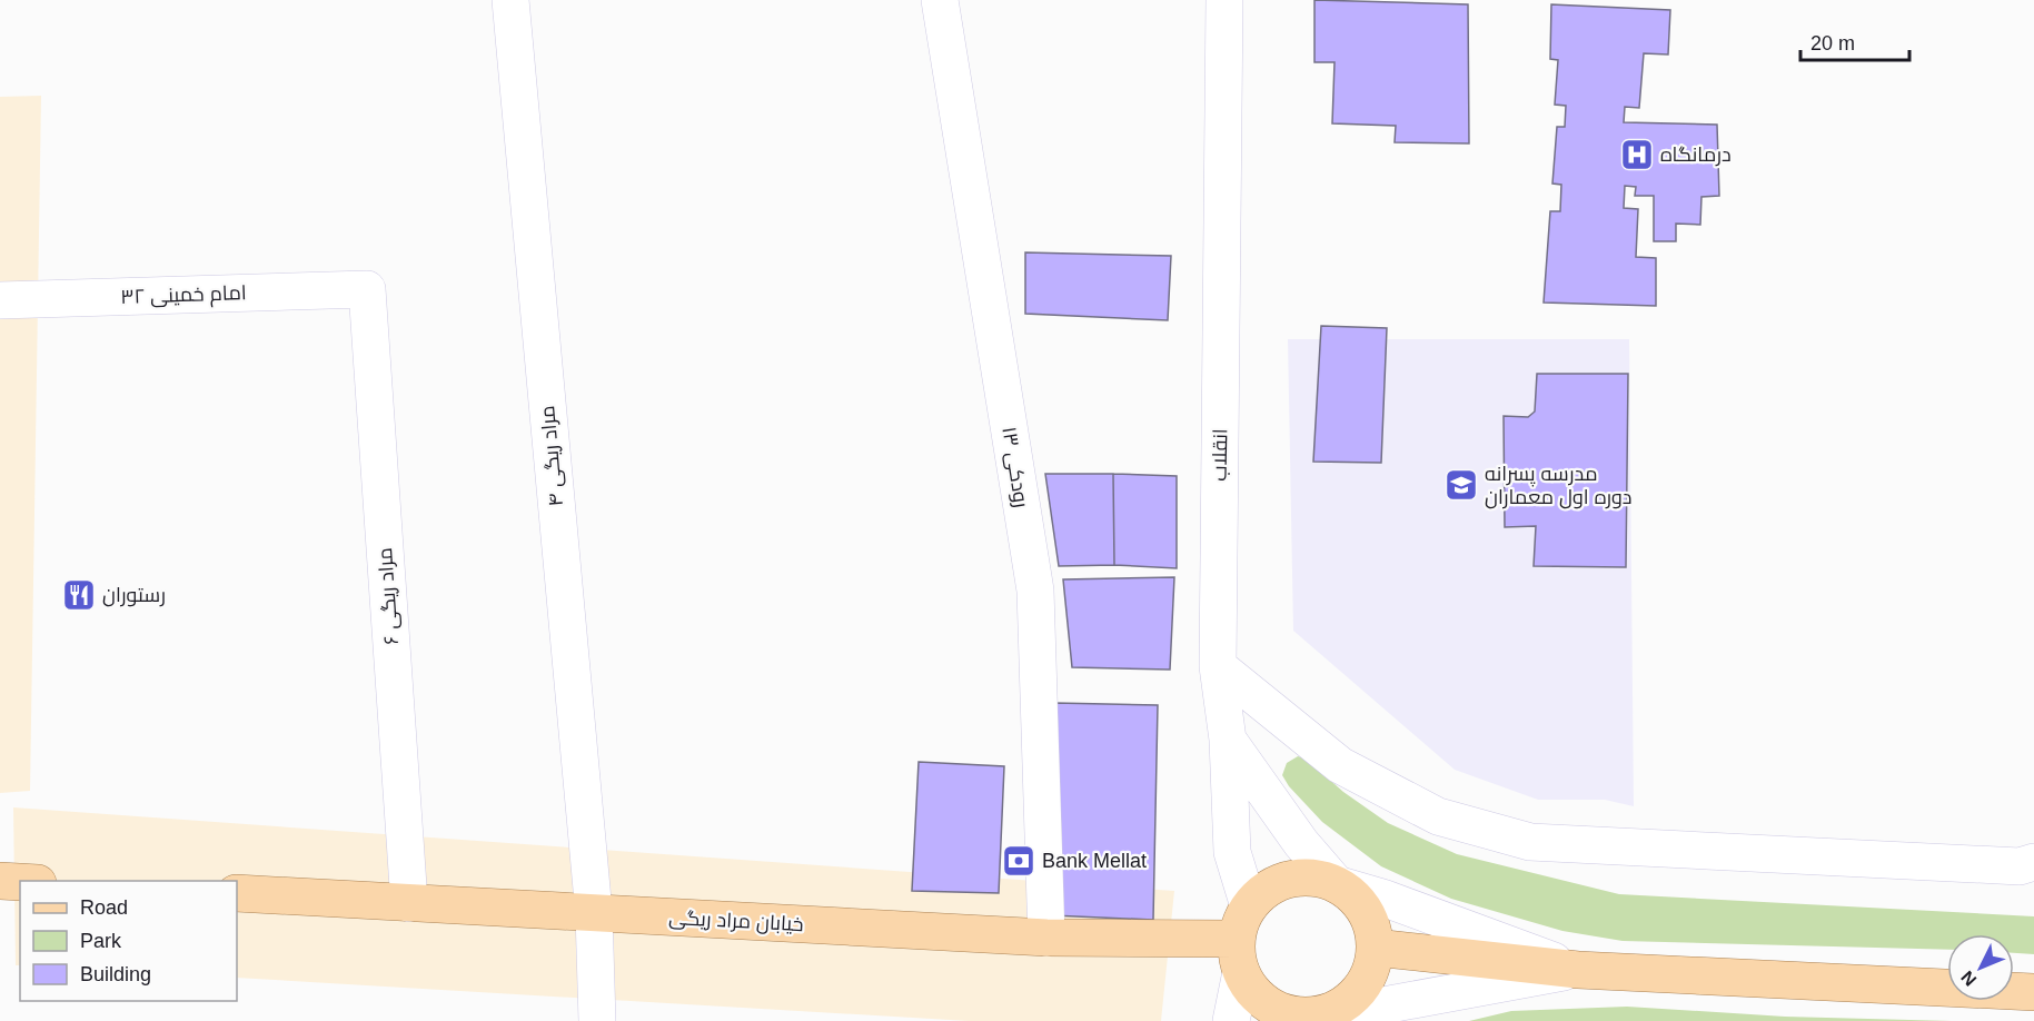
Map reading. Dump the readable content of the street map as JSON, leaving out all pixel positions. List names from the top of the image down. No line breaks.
{"streets":{"main road":["خیابان مراد ریگی"],"street":["امام خمینی ۳۲","انقلاب","مراد ریگی ۴","رودکی ۱۳","مراد ریگی ۶"]},"crossings":[["امام خمینی ۳۲","مراد ریگی ۶"],["انقلاب","خیابان مراد ریگی"],["مراد ریگی ۴","خیابان مراد ریگی"],["رودکی ۱۳","خیابان مراد ریگی"],["مراد ریگی ۶","خیابان مراد ریگی"]],"places":{"hospital":["درمانگاه"],"school or university":["مدرسه پسرانه دوره اول معماران"],"restaurant":["رستوران"],"bank":["Bank Mellat"]},"legend":["Road","Park","Building"],"scale_bar":"20 m","north":"bottom left"}
